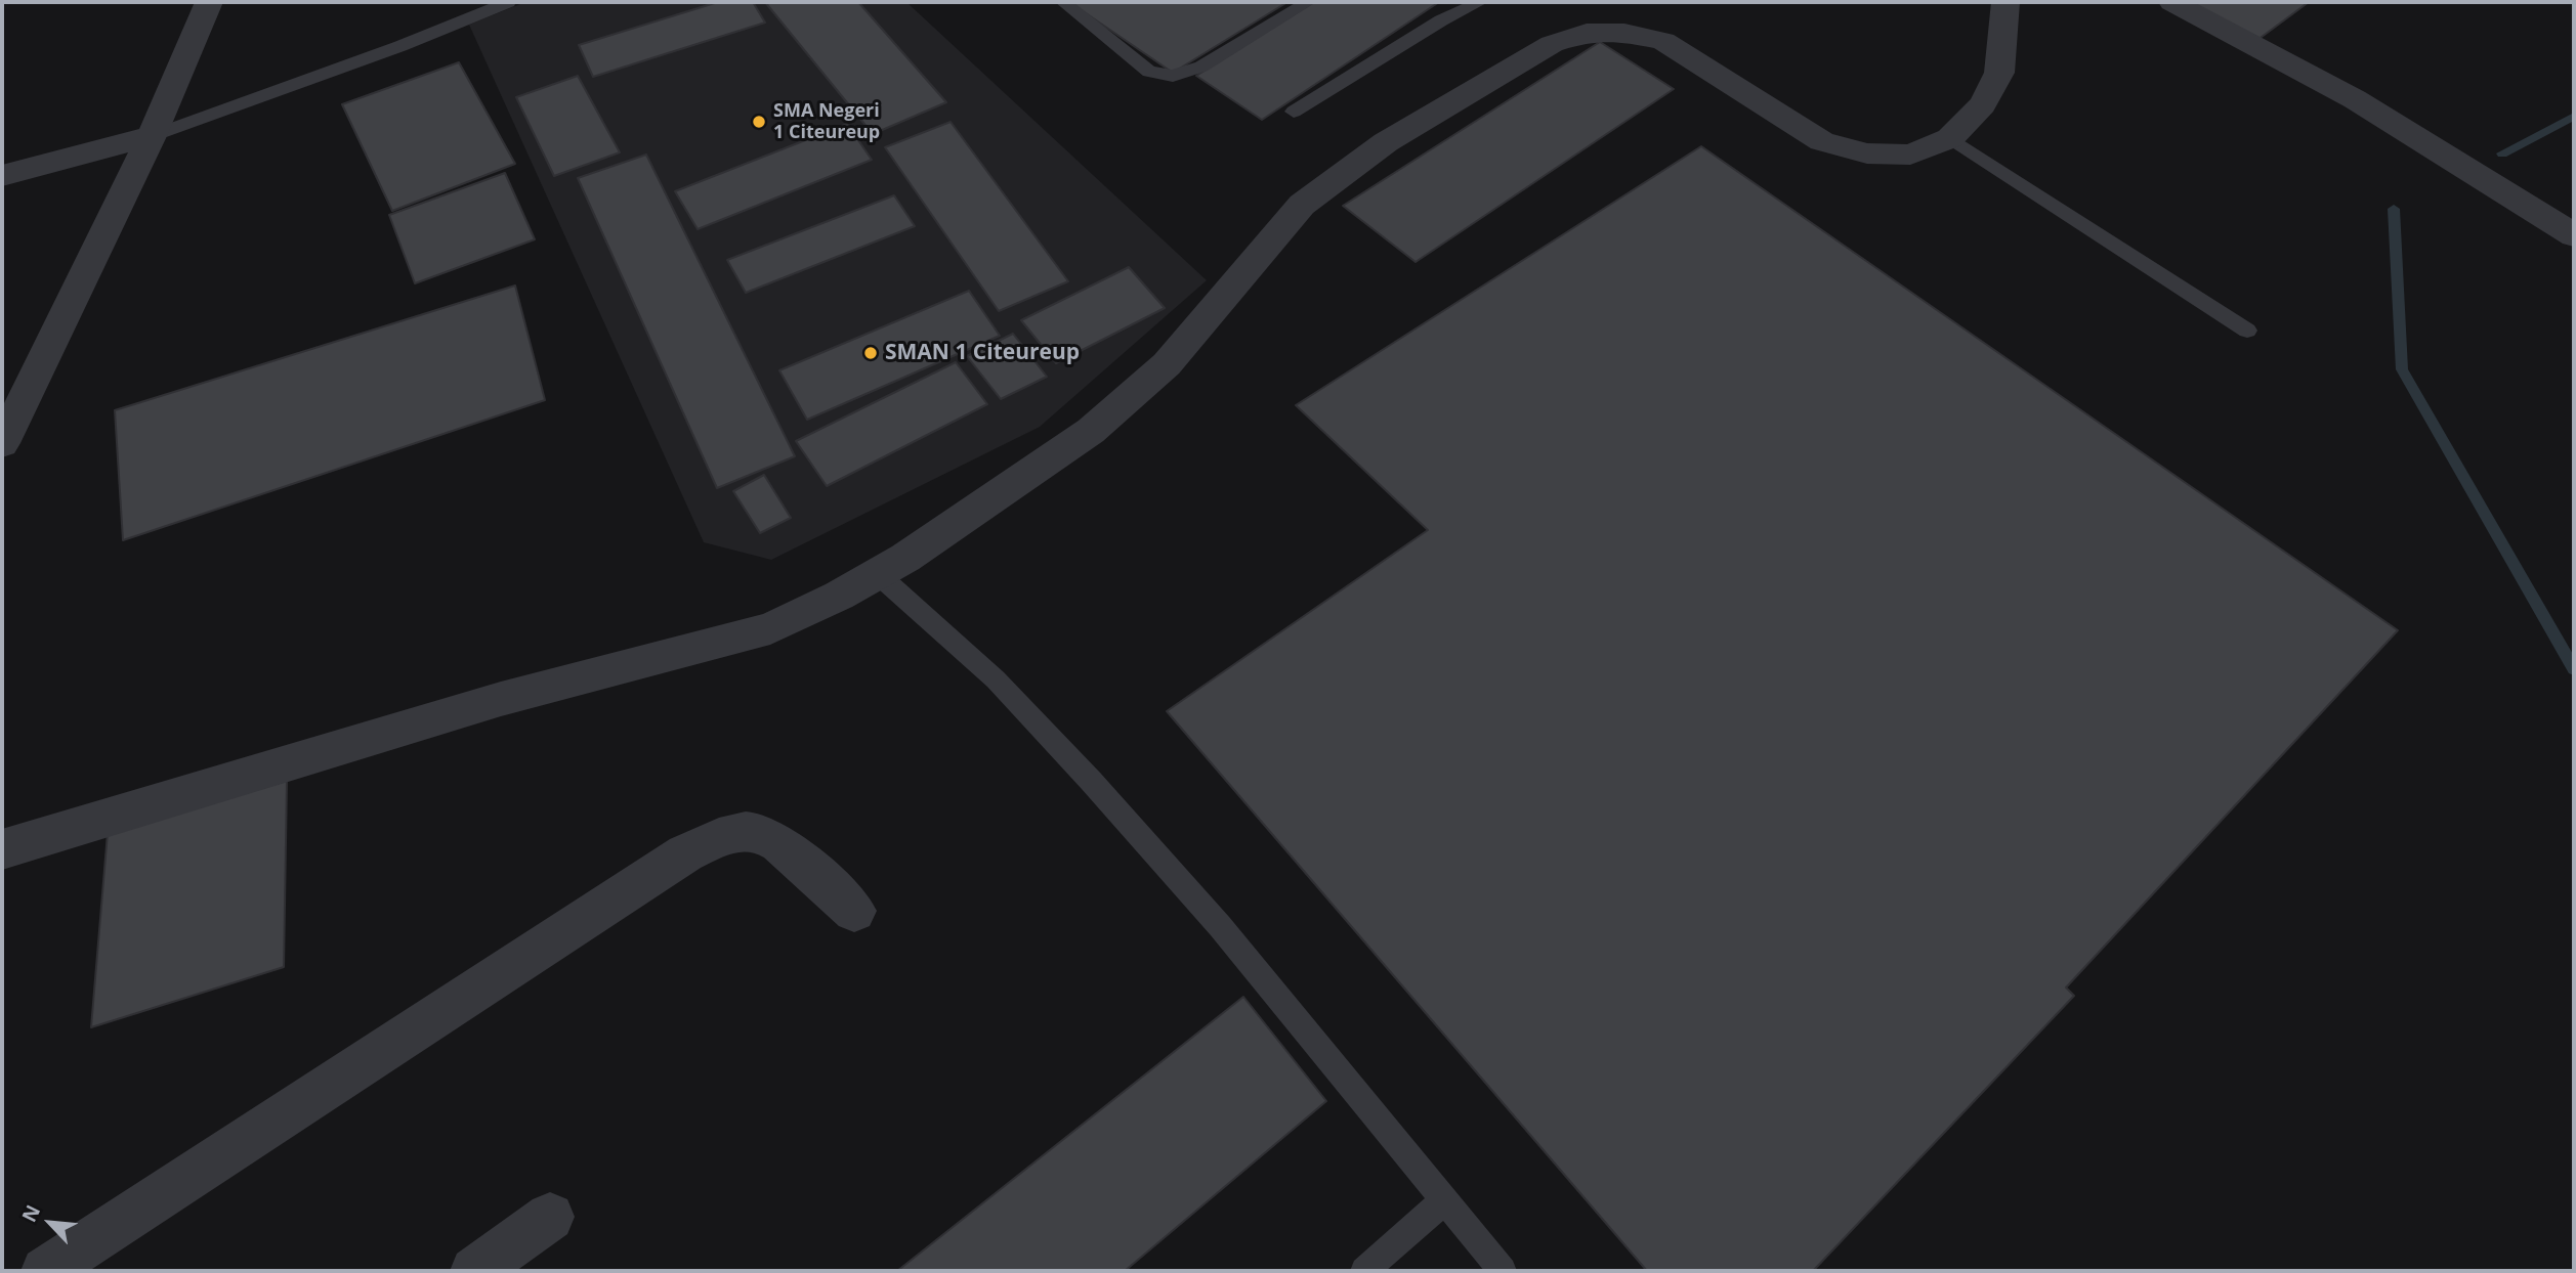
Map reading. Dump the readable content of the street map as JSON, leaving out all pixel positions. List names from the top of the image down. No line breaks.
{"places":["SMA Negeri 1 Citeureup","SMAN 1 Citeureup"],"north":"top left"}
